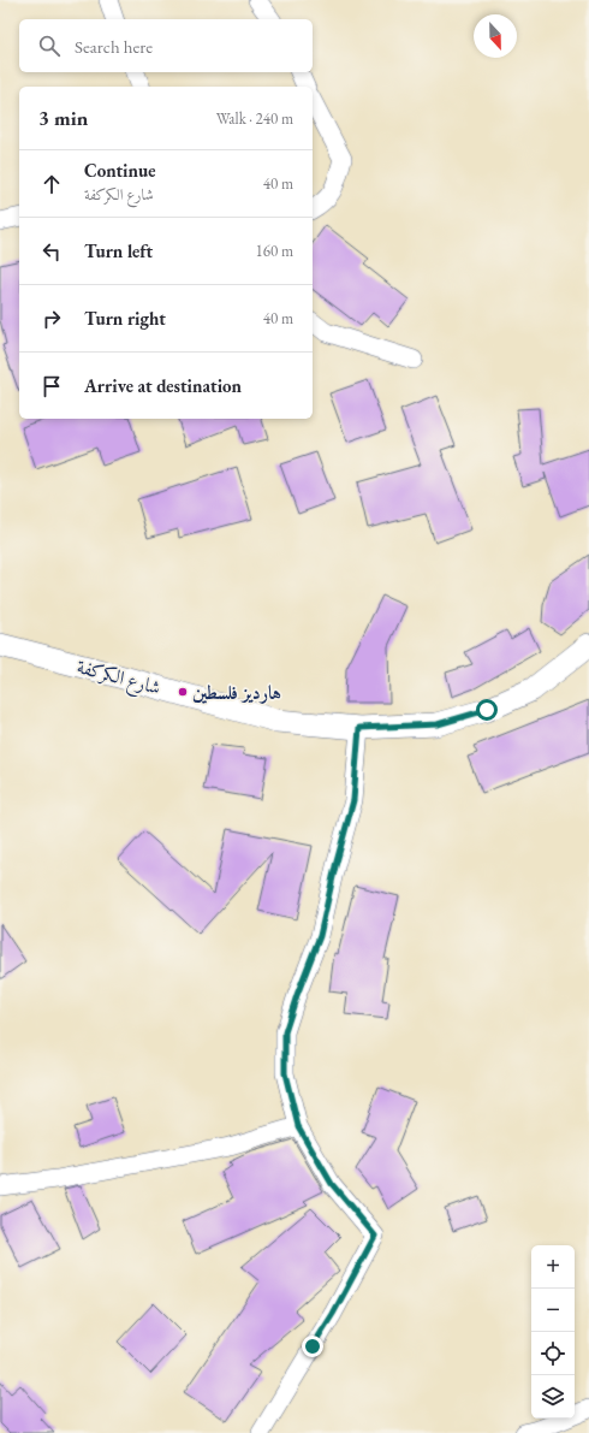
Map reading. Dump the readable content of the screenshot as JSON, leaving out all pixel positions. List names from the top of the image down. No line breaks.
{"streets":{"street":["شارع الكركفة"]},"places":["هارديز فلسطين"],"north":"bottom","page":{"search":"Search here","heading":["3 min","Walk · 240 m"],"list":[["Continue","شارع الكركفة","40 m"],["Turn left","160 m"],["Turn right","40 m"],"Arrive at destination"],"map_buttons":["+","−"]}}
